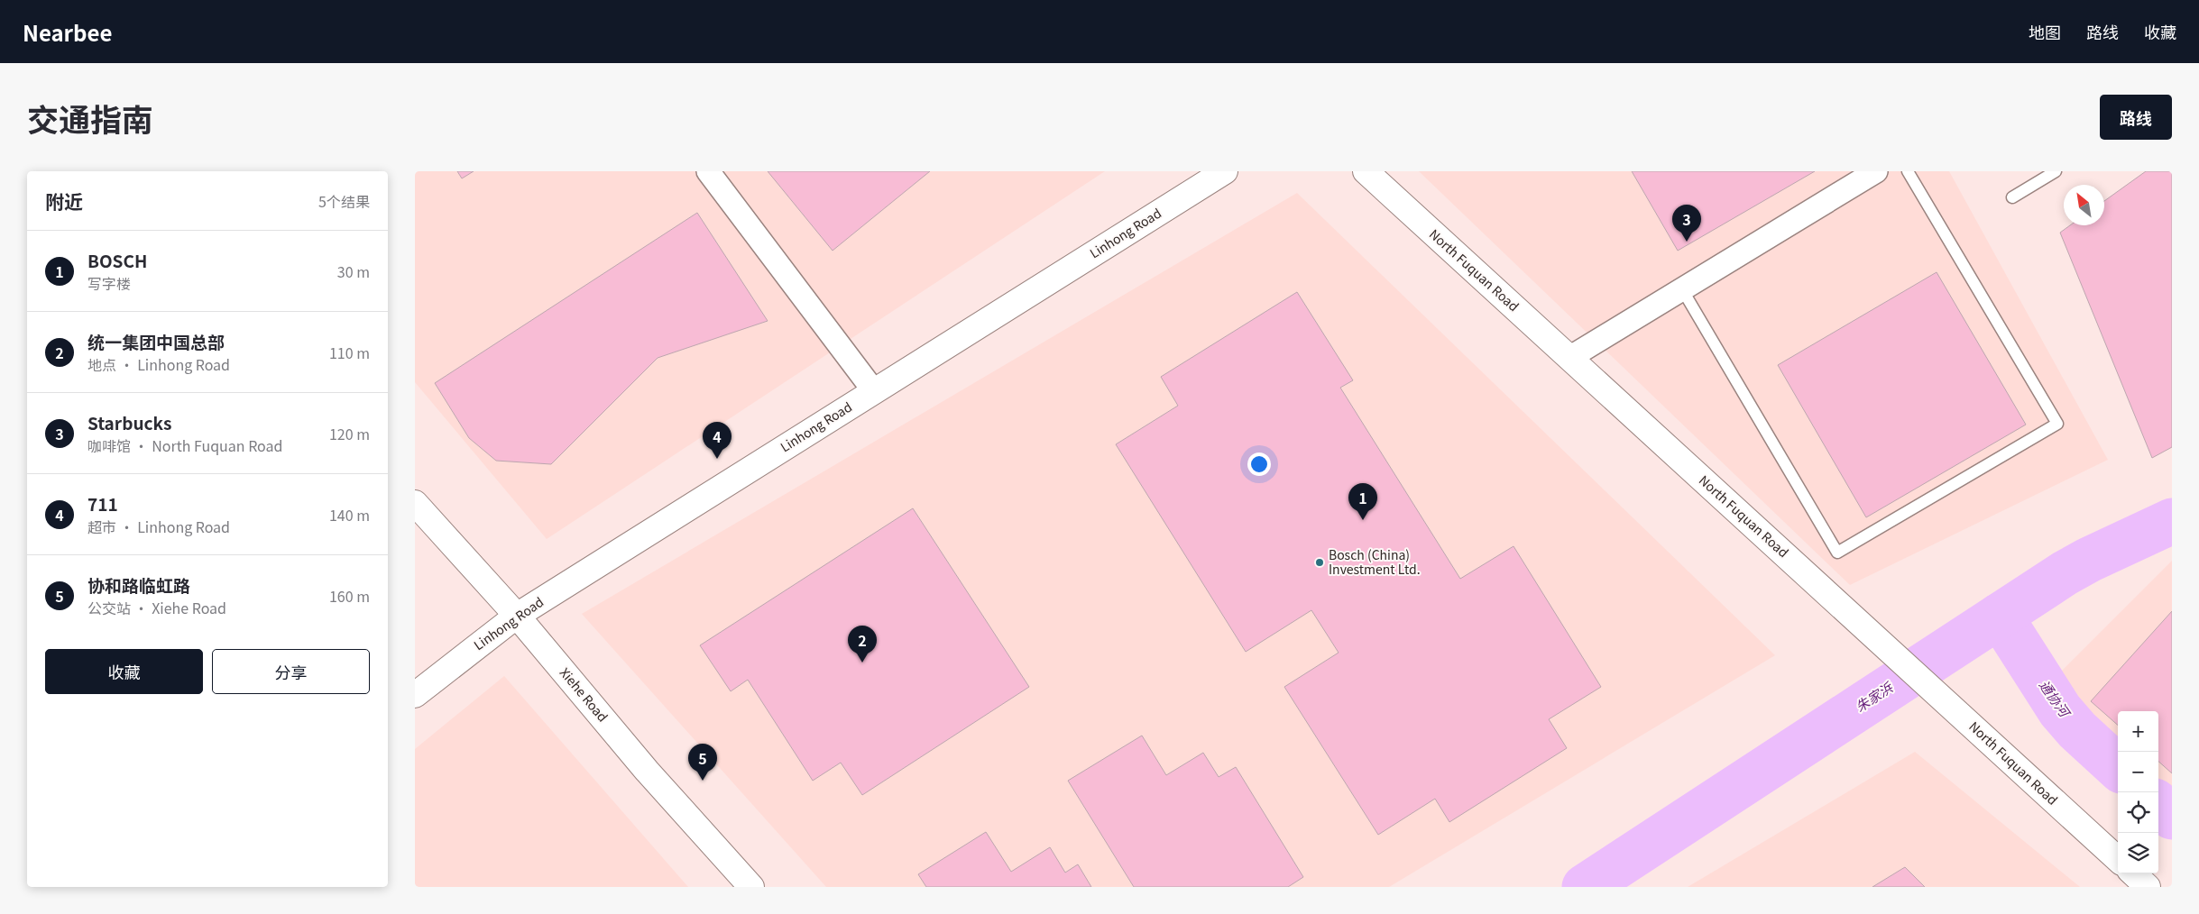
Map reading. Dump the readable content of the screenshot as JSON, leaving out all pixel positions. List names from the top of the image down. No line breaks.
{"streets":{"street":["Linhong Road","North Fuquan Road","Xiehe Road"]},"crossings":[["Linhong Road","Xiehe Road"]],"water":["朱家浜","通协河"],"places":["Bosch (China) Investment Ltd."],"north":"top left","page":{"header":"Nearbee","nav":["地图","路线","收藏"],"title":"交通指南","buttons":["路线",["收藏","分享"]],"heading":["附近","5个结果"],"pins":["3","4","1","2","5"],"list":[{"mark":"1","name":"BOSCH","note":"写字楼","value":"30 m"},{"mark":"2","name":"统一集团中国总部","note":"地点 · Linhong Road","value":"110 m"},{"mark":"3","name":"Starbucks","note":"咖啡馆 · North Fuquan Road","value":"120 m"},{"mark":"4","name":"711","note":"超市 · Linhong Road","value":"140 m"},{"mark":"5","name":"协和路临虹路","note":"公交站 · Xiehe Road","value":"160 m"}],"map_buttons":["+","−"]}}
